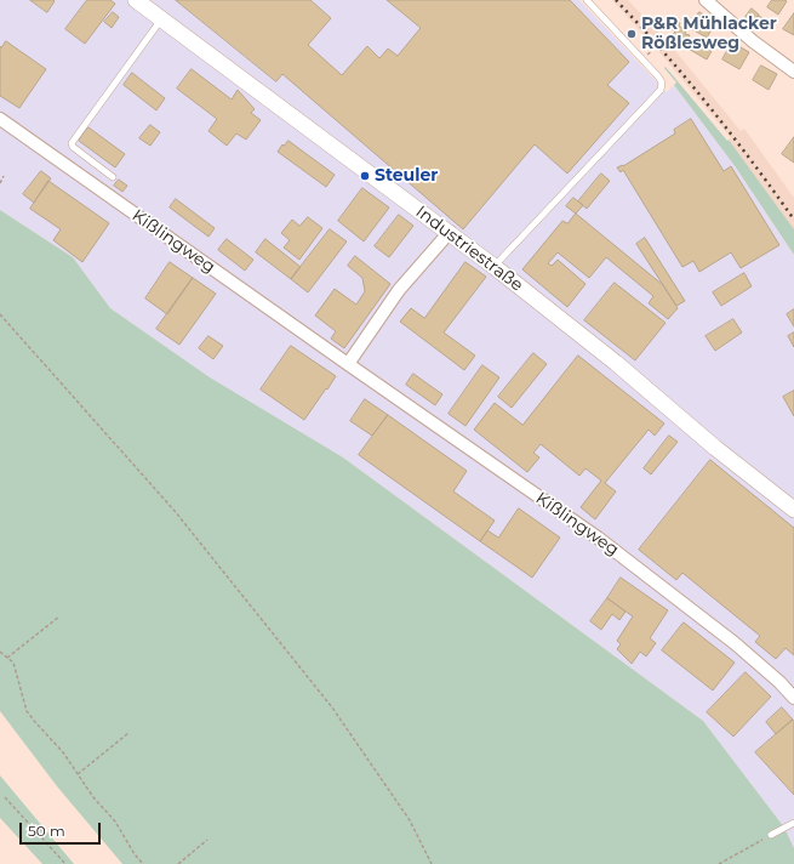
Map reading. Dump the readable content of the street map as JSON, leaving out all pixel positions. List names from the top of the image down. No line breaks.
{"streets":{"street":["Kißlingweg","Industriestraße"]},"places":["P&R Mühlacker Rößlesweg","Steuler"],"scale_bar":"50 m"}
